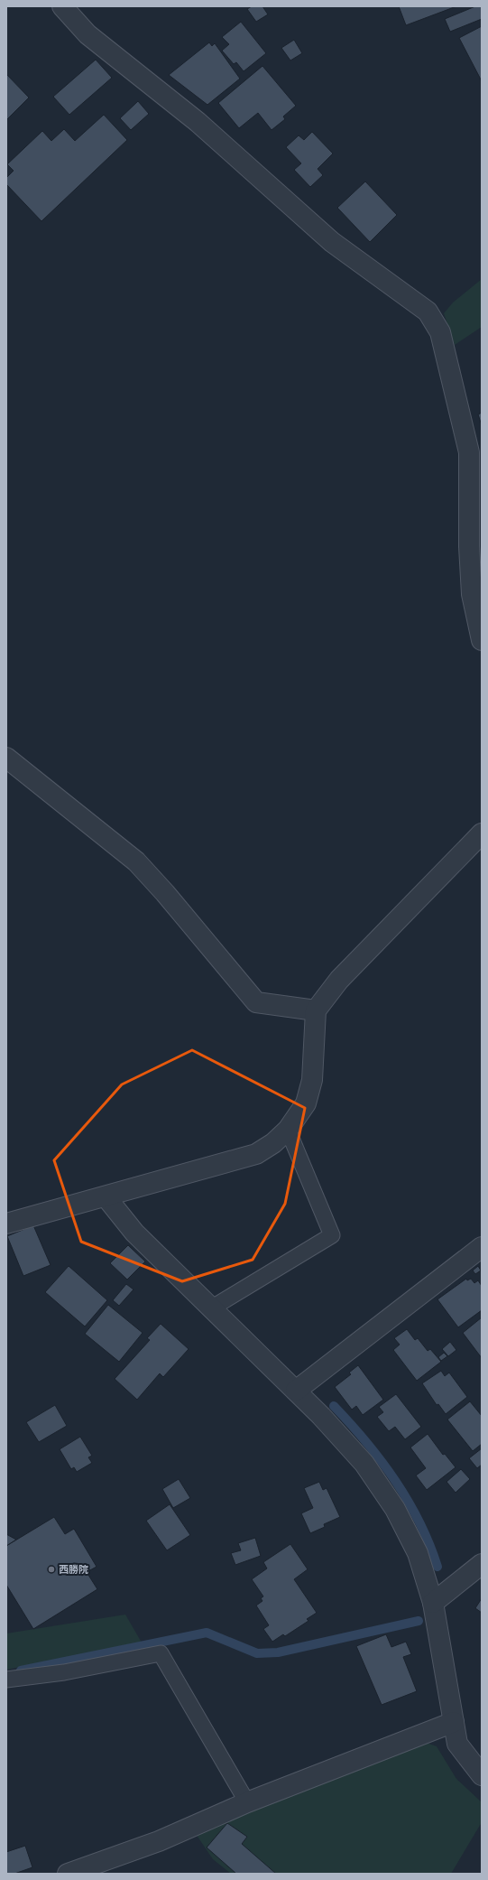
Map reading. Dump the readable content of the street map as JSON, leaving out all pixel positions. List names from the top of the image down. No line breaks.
{"places":["西勝院"]}
